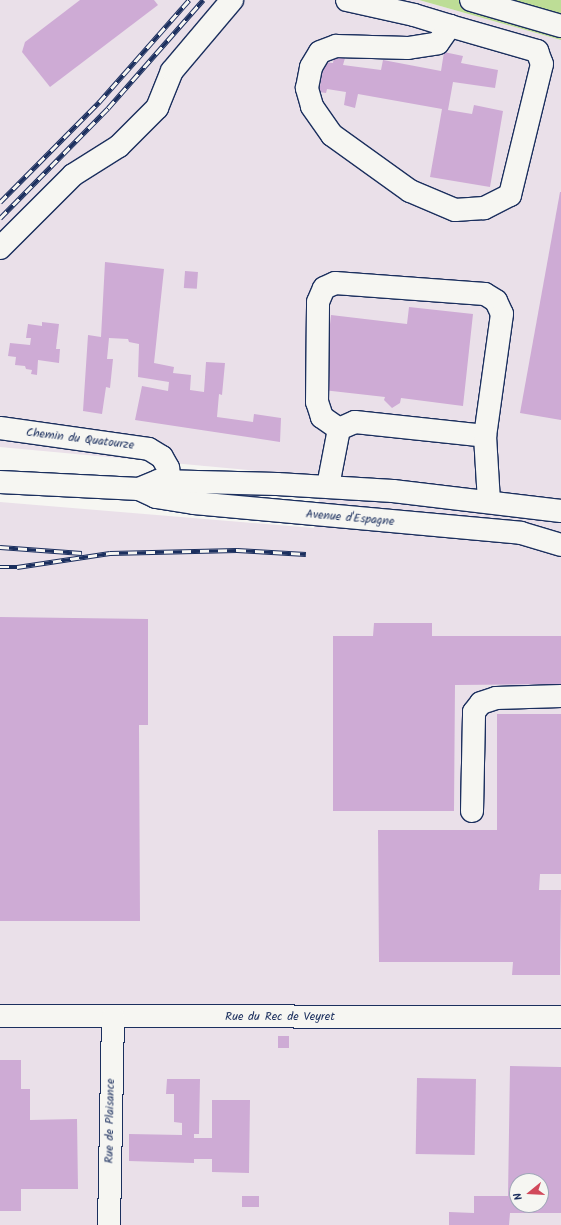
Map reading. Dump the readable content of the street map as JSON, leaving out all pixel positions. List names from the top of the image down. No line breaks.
{"streets":{"street":["Chemin du Quatourze","Avenue d'Espagne","Rue du Rec de Veyret","Rue de Plaisance"]},"crossings":[["Chemin du Quatourze","Avenue d'Espagne"],["Rue du Rec de Veyret","Rue de Plaisance"]],"north":"left"}
